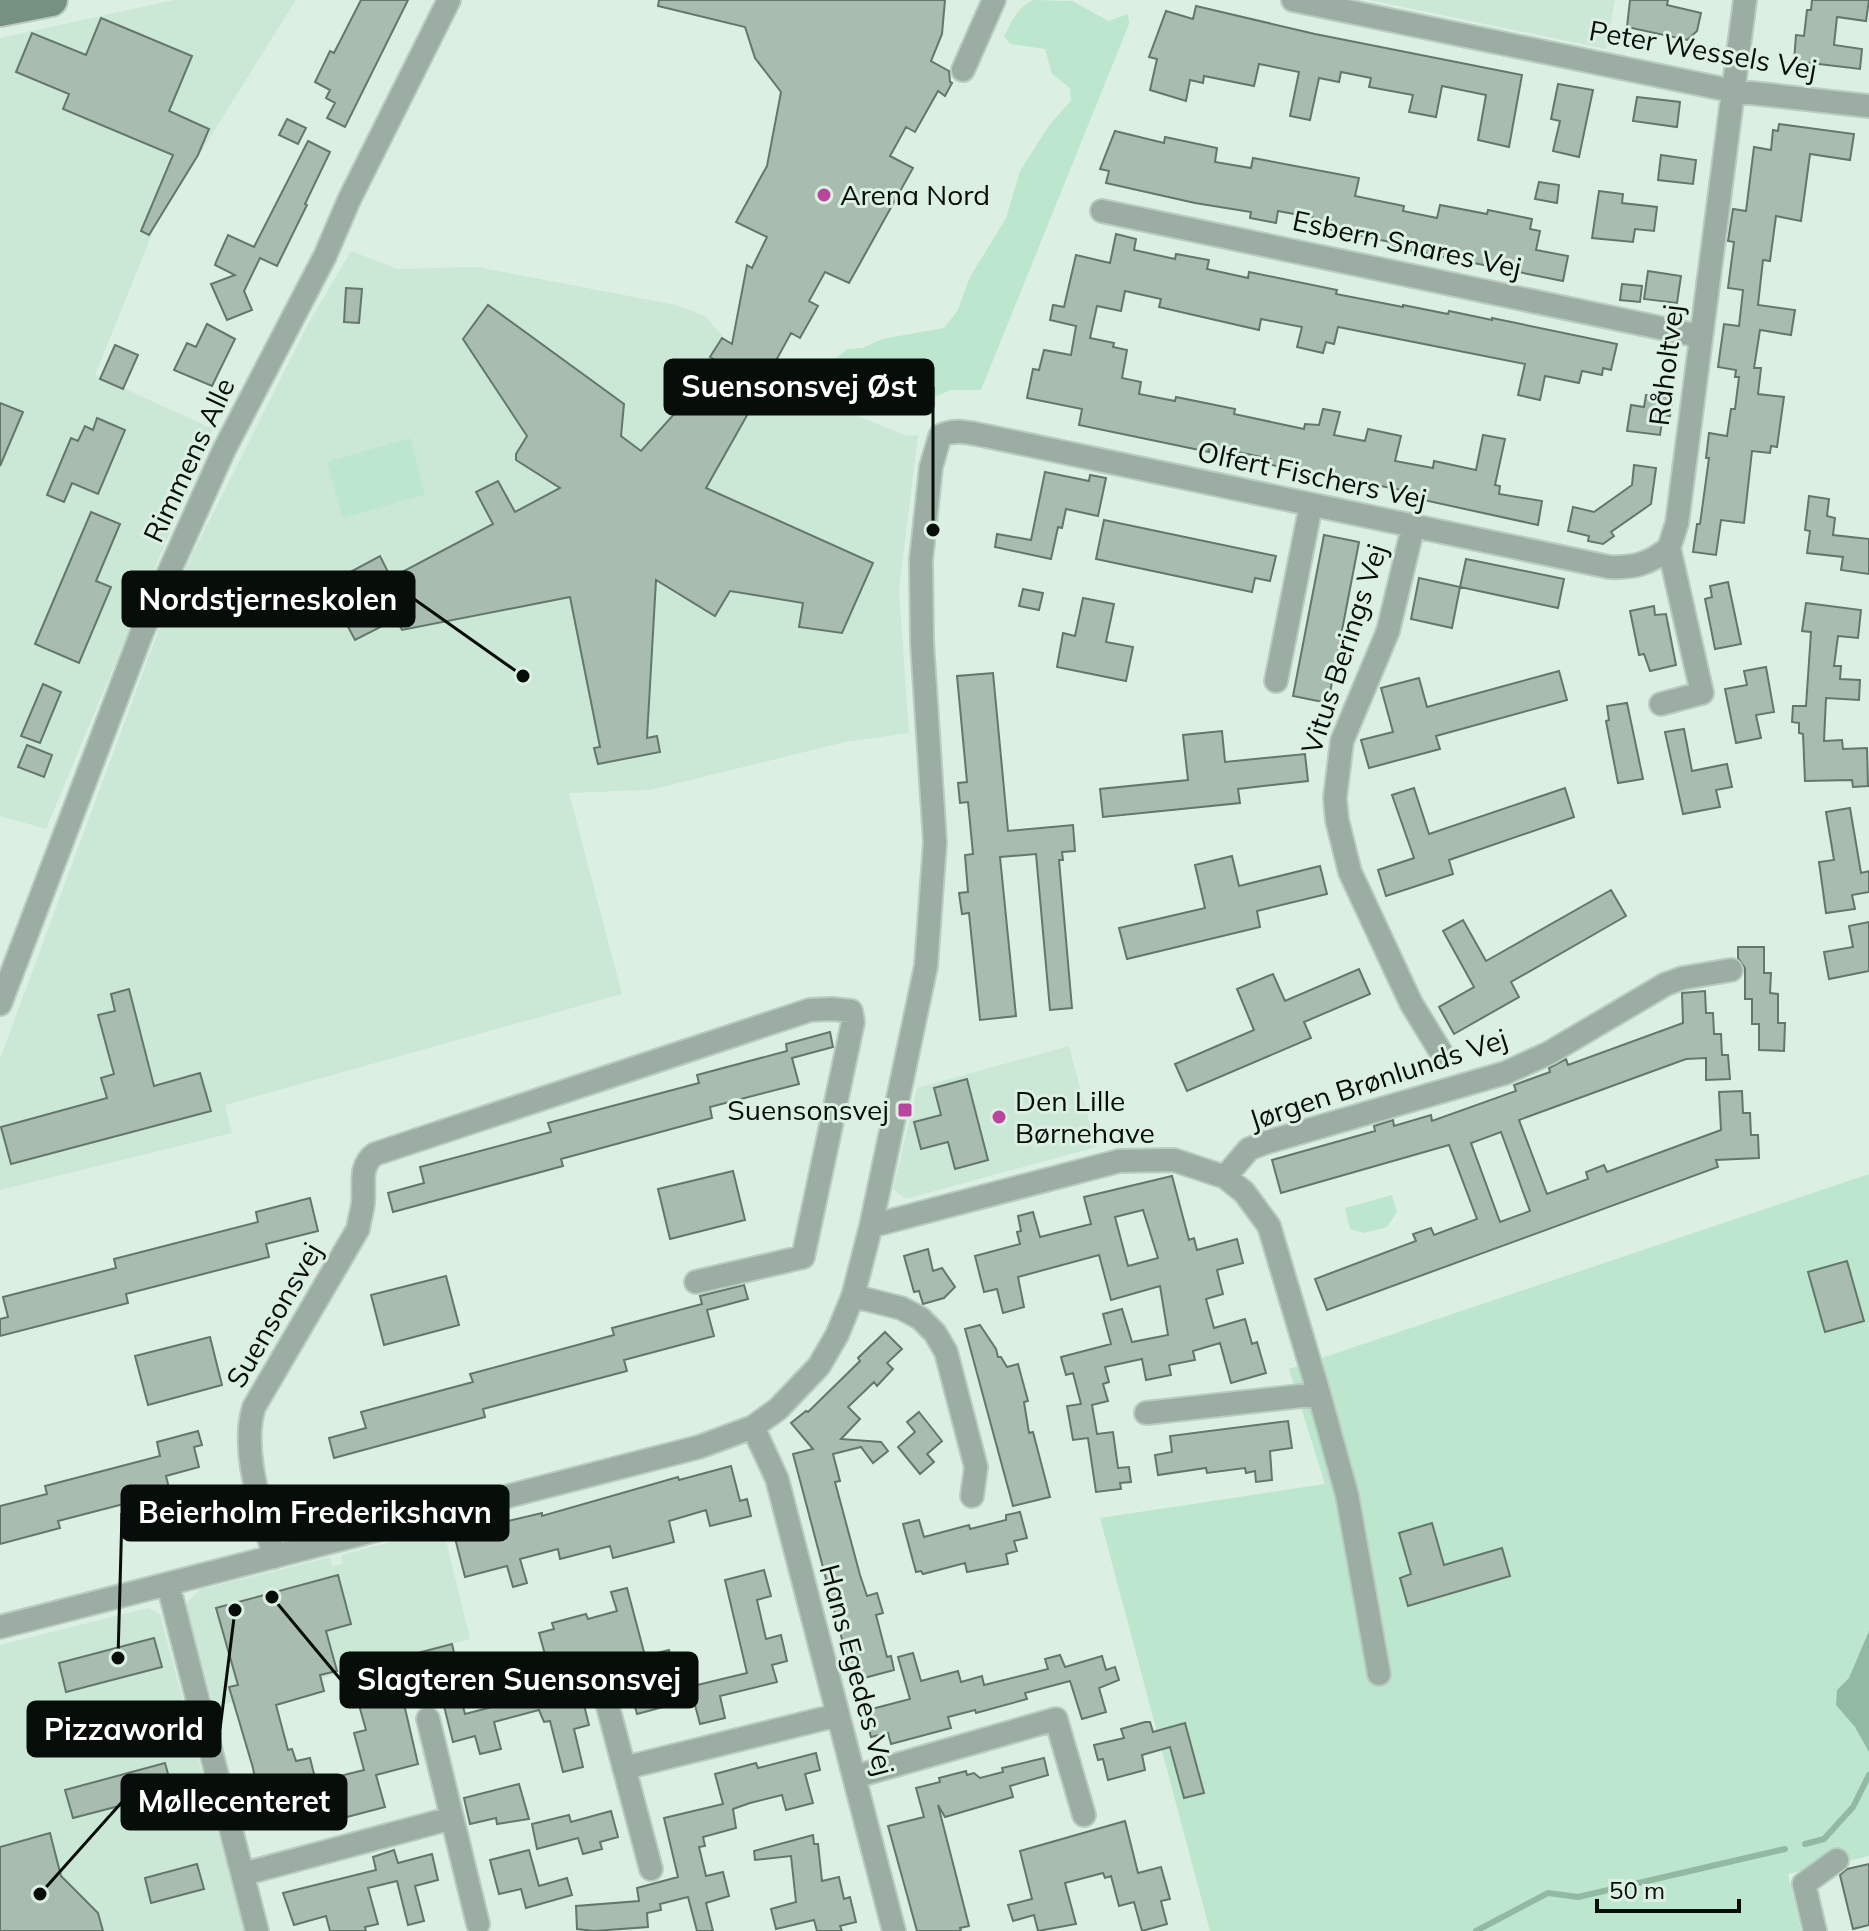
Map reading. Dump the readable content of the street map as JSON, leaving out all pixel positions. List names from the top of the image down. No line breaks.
{"streets":{"street":["Peter Wessels Vej","Esbern Snares Vej","Råholtvej","Rimmens Alle","Olfert Fischers Vej","Vitus Berings Vej","Jørgen Brønlunds Vej","Suensonsvej","Hans Egedes Vej"]},"crossings":[["Peter Wessels Vej","Råholtvej"],["Esbern Snares Vej","Råholtvej"],["Råholtvej","Olfert Fischers Vej"],["Olfert Fischers Vej","Vitus Berings Vej"]],"places":{"other":["Arena Nord","Suensonsvej Øst","Nordstjerneskolen","Den Lille Børnehave","Slagteren Suensonsvej","Pizzaworld","Beierholm Frederikshavn","Møllecenteret"],"transit":["Suensonsvej"]},"scale_bar":"50 m"}
